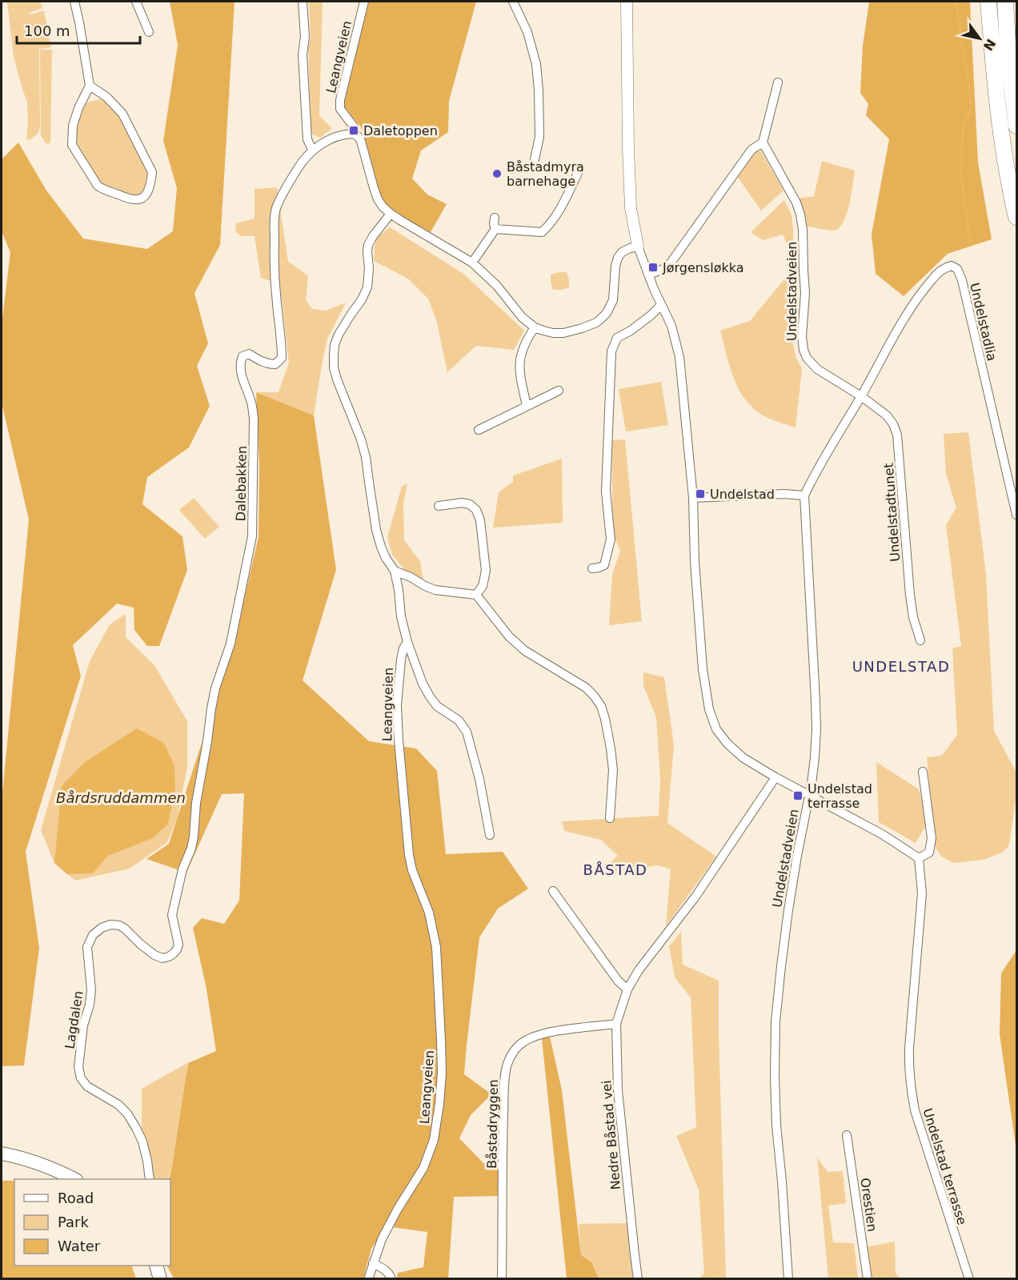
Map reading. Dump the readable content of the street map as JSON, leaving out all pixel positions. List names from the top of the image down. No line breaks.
{"streets":{"street":["Leangveien","Undelstadveien","Undelstadlia","Dalebakken","Undelstadtunet","Lagdalen","Båstadryggen","Nedre Båstad vei","Undelstad terrasse","Orestien"]},"crossings":[["Undelstadveien","Undelstadlia"],["Undelstadveien","Undelstadtunet"],["Undelstadlia","Undelstadtunet"],["Dalebakken","Lagdalen"],["Båstadryggen","Nedre Båstad vei"]],"districts":["UNDELSTAD","BÅSTAD"],"water":["Bårdsruddammen"],"places":{"transit":["Daletoppen","Jørgensløkka","Undelstad","Undelstad terrasse"],"other":["Båstadmyra barnehage"]},"legend":["Road","Park","Water"],"scale_bar":"100 m","north":"bottom right"}
